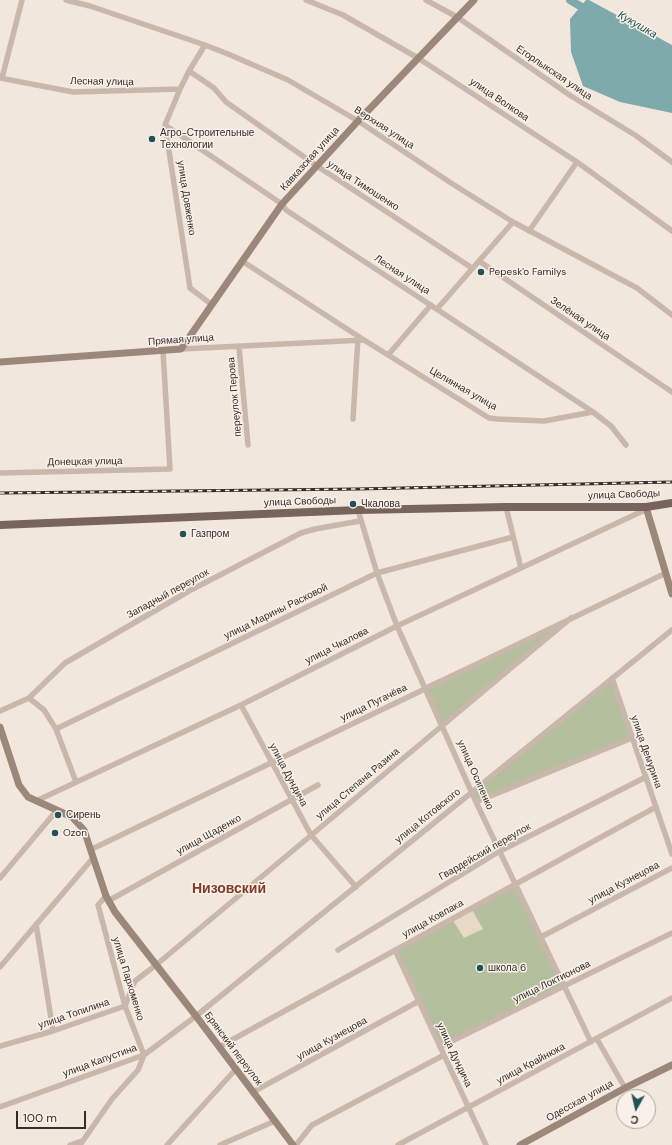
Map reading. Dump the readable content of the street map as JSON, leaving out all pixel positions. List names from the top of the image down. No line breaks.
{"streets":{"main road":["Кавказская улица","Прямая улица","улица Свободы","Брянский переулок","Одесская улица"],"street":["Егорлыкская улица","Лесная улица","улица Волкова","Верхняя улица","улица Тимошенко","улица Довженко","Зелёная улица","Целинная улица","переулок Перова","Донецкая улица","Западный переулок","улица Марины Расковой","улица Чкалова","улица Пугачёва","улица Демурина","улица Дундича","улица Осипенко","улица Степана Разина","улица Котовского","улица Щаденко","Гвардейский переулок","улица Кузнецова","улица Ковпака","улица Пархоменко","улица Локтионова","улица Топилина","улица Капустина","улица Крайнюка"]},"crossings":[["Егорлыкская улица","Кавказская улица"],["Лесная улица","Кавказская улица"],["Лесная улица","улица Довженко"],["Лесная улица","Целинная улица"],["улица Волкова","Кавказская улица"],["Верхняя улица","Кавказская улица"],["Кавказская улица","улица Тимошенко"],["Кавказская улица","улица Довженко"],["Кавказская улица","Прямая улица"],["Прямая улица","Целинная улица"],["Прямая улица","переулок Перова"],["Прямая улица","Донецкая улица"],["улица Свободы","улица Чкалова"],["улица Свободы","улица Осипенко"],["Западный переулок","улица Осипенко"],["улица Марины Расковой","улица Осипенко"],["улица Чкалова","улица Дундича"],["улица Чкалова","улица Осипенко"],["улица Чкалова","Брянский переулок"],["улица Пугачёва","улица Дундича"],["улица Пугачёва","улица Осипенко"],["улица Пугачёва","улица Степана Разина"],["улица Пугачёва","Брянский переулок"],["улица Демурина","улица Котовского"],["улица Демурина","Гвардейский переулок"],["улица Демурина","улица Ковпака"],["улица Дундича","улица Степана Разина"],["улица Дундича","улица Котовского"],["улица Дундича","улица Щаденко"],["улица Дундича","улица Кузнецова"],["улица Дундича","улица Ковпака"],["улица Дундича","улица Локтионова"],["улица Дундича","улица Крайнюка"],["улица Осипенко","улица Степана Разина"],["улица Осипенко","улица Котовского"],["улица Осипенко","Гвардейский переулок"],["улица Осипенко","улица Кузнецова"],["улица Осипенко","улица Ковпака"],["улица Осипенко","улица Локтионова"],["улица Осипенко","улица Крайнюка"],["улица Осипенко","Одесская улица"],["улица Степана Разина","улица Топилина"],["улица Степана Разина","Брянский переулок"],["улица Котовского","Брянский переулок"],["улица Котовского","улица Капустина"],["улица Щаденко","улица Пархоменко"],["улица Щаденко","Брянский переулок"],["улица Кузнецова","Брянский переулок"],["улица Ковпака","Брянский переулок"],["улица Пархоменко","улица Топилина"],["улица Пархоменко","Брянский переулок"],["улица Пархоменко","улица Капустина"],["улица Топилина","Брянский переулок"],["Брянский переулок","улица Капустина"]],"districts":["Низовский"],"water":["Кукушка"],"places":["Агро-Строительные Технологии","Pepesk'o Familys","Чкалова","Газпром","Сирень","Ozon","школа 6"],"scale_bar":"100 m","north":"bottom"}
